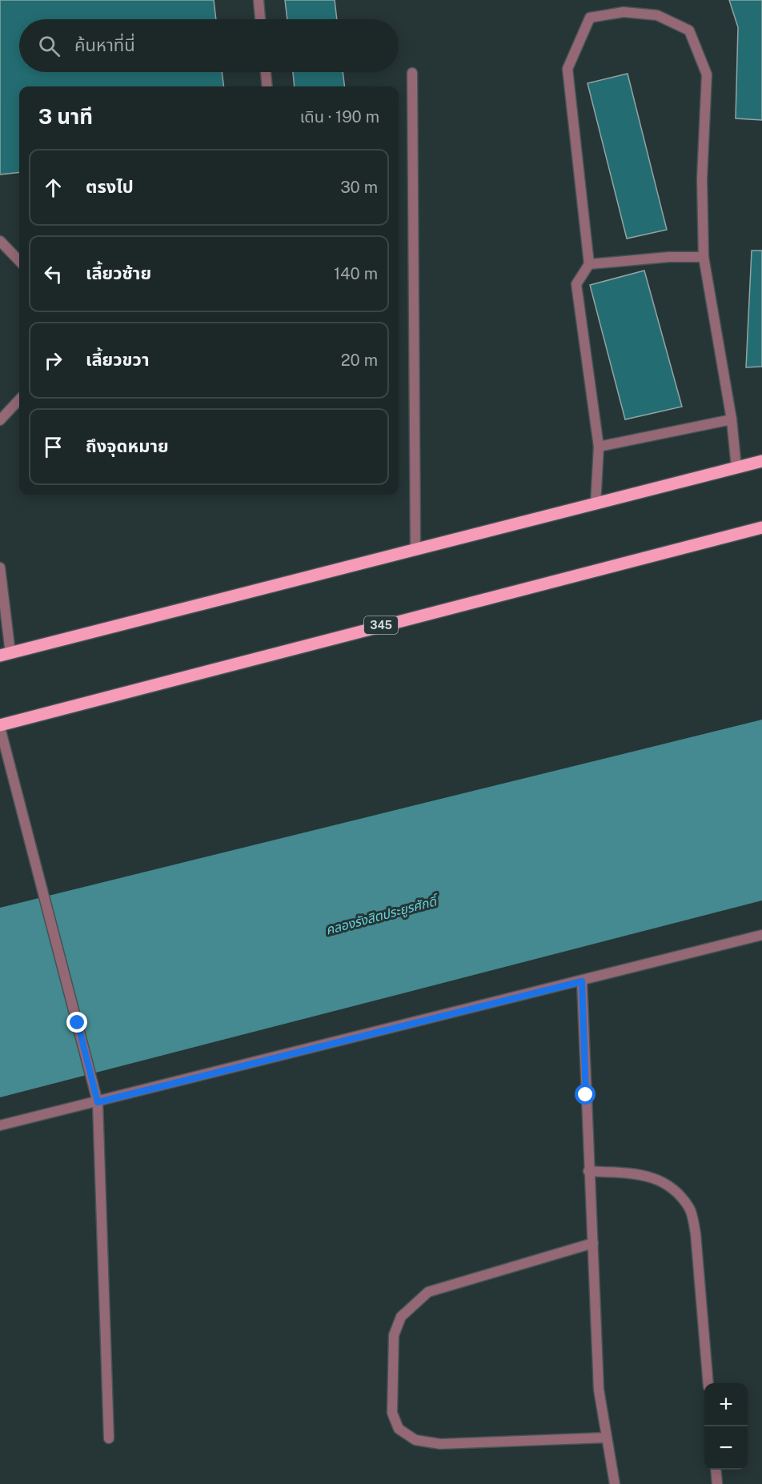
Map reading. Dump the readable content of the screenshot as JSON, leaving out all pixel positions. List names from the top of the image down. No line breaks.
{"streets":{"main road":["345"]},"water":["คลองรังสิตประยูรศักดิ์"],"page":{"search":"ค้นหาที่นี่","heading":["3 นาที","เดิน · 190 m"],"list":[["ตรงไป","30 m"],["เลี้ยวซ้าย","140 m"],["เลี้ยวขวา","20 m"],"ถึงจุดหมาย"],"map_buttons":["+","−"]}}
